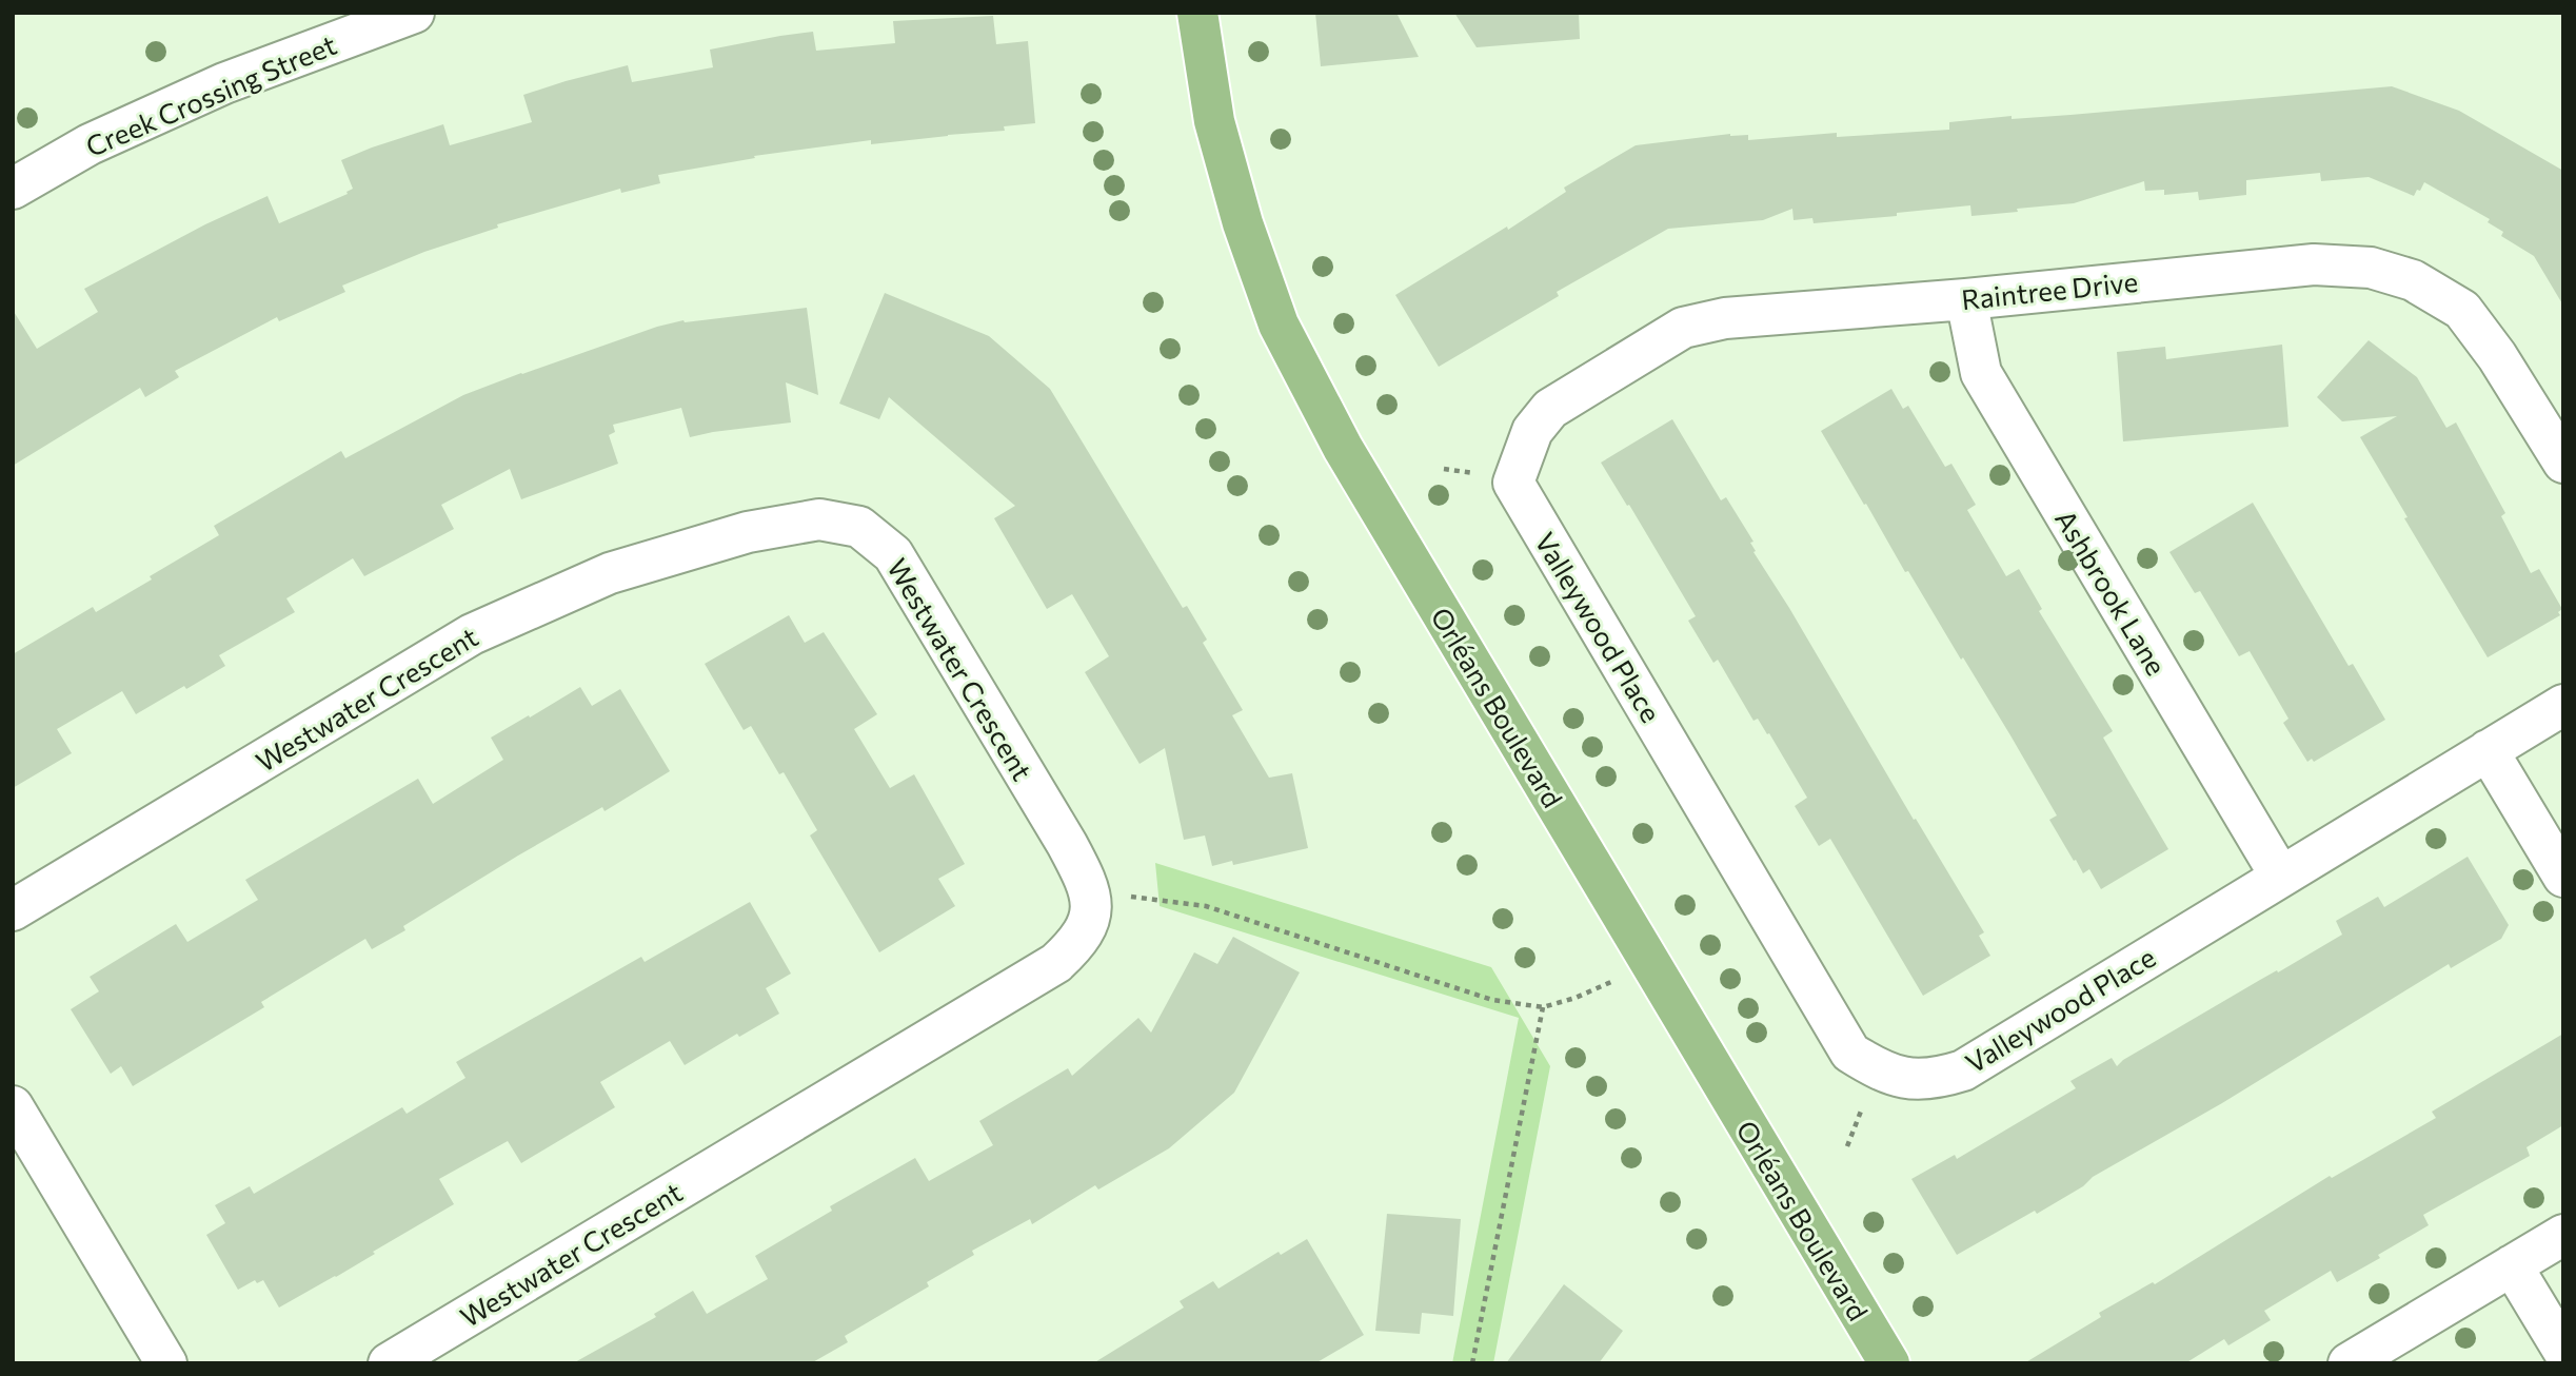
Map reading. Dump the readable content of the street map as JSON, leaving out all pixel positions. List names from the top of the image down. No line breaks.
{"streets":{"main road":["Orléans Boulevard"],"street":["Creek Crossing Street","Raintree Drive","Ashbrook Lane","Valleywood Place","Westwater Crescent"]},"crossings":[["Raintree Drive","Ashbrook Lane"],["Raintree Drive","Valleywood Place"],["Ashbrook Lane","Valleywood Place"]]}
